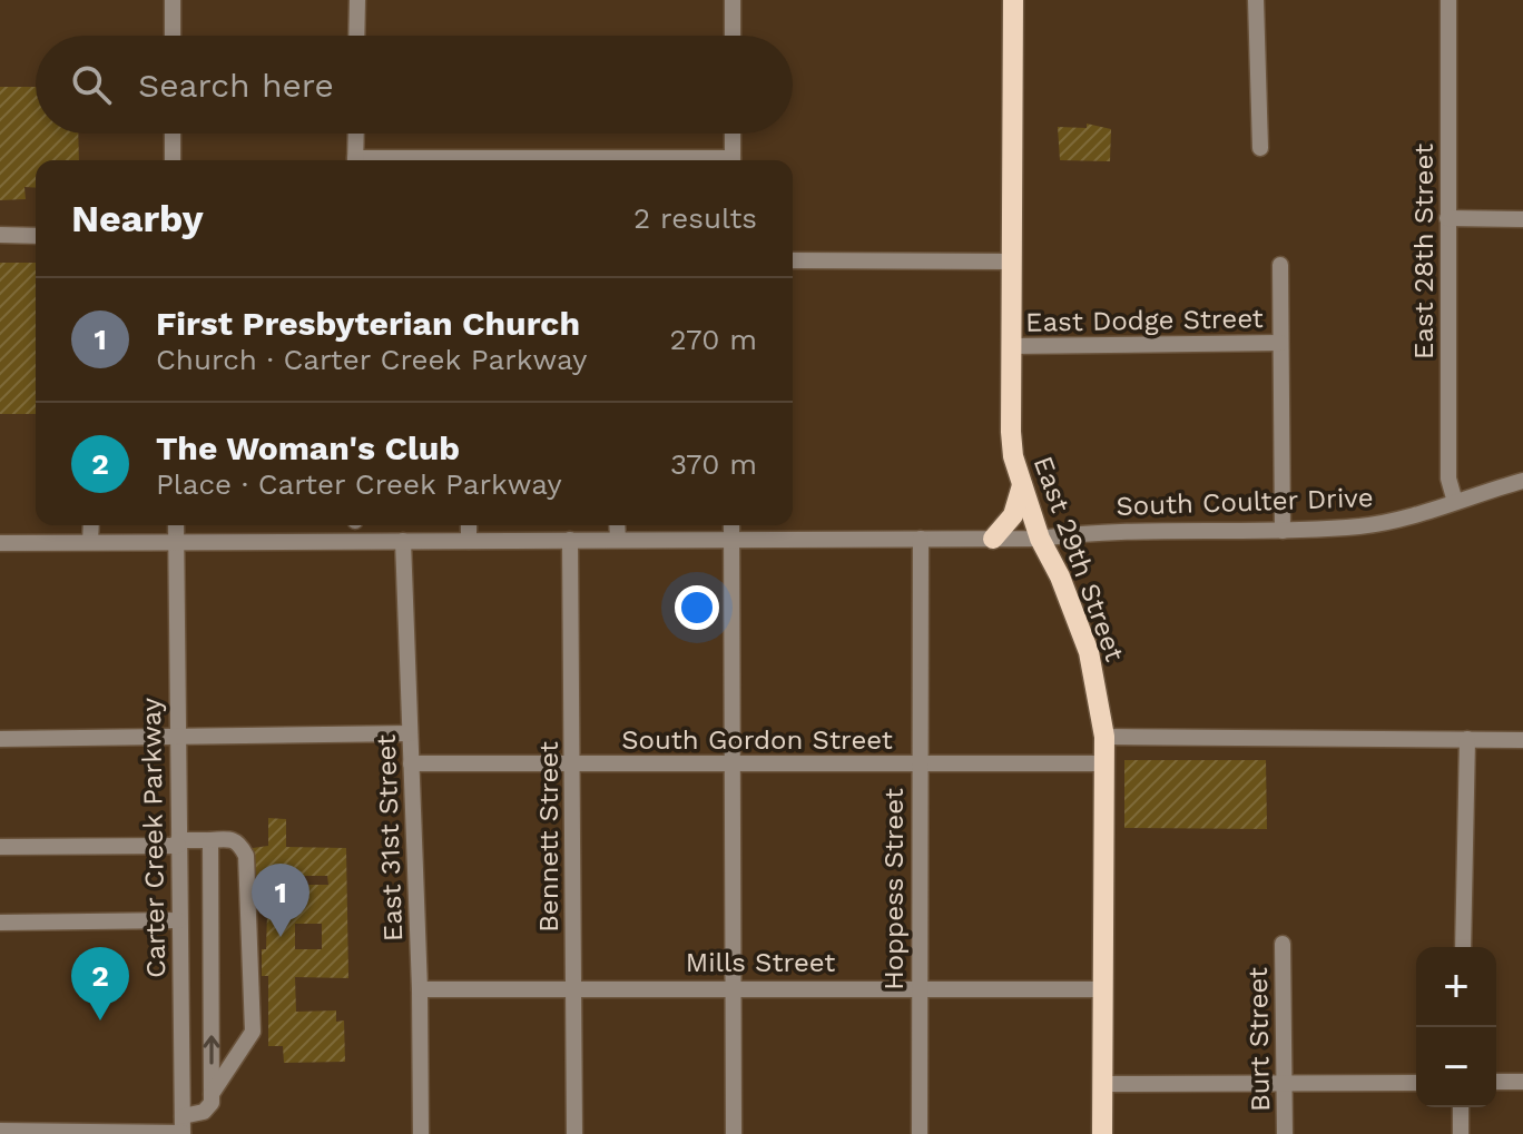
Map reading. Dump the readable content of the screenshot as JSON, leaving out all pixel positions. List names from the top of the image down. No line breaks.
{"streets":{"main road":["East 29th Street"],"street":["East 28th Street","East Dodge Street","South Coulter Drive","South Gordon Street","Bennett Street","Carter Creek Parkway","East 31st Street","Hoppess Street","Mills Street","Burt Street"]},"crossings":[["East 28th Street","South Coulter Drive"],["East Dodge Street","East 29th Street"],["South Coulter Drive","East 29th Street"],["South Coulter Drive","Bennett Street"],["South Coulter Drive","Carter Creek Parkway"],["South Coulter Drive","East 31st Street"],["South Coulter Drive","Hoppess Street"],["East 29th Street","South Gordon Street"],["East 29th Street","Mills Street"],["South Gordon Street","Bennett Street"],["South Gordon Street","East 31st Street"],["South Gordon Street","Hoppess Street"],["Bennett Street","Mills Street"],["East 31st Street","Mills Street"],["Hoppess Street","Mills Street"]],"page":{"search":"Search here","heading":["Nearby","2 results"],"list":[{"mark":"1","name":"First Presbyterian Church","note":"Church · Carter Creek Parkway","value":"270 m"},{"mark":"2","name":"The Woman's Club","note":"Place · Carter Creek Parkway","value":"370 m"}],"pins":["1","2"],"map_buttons":["+","−"]}}
